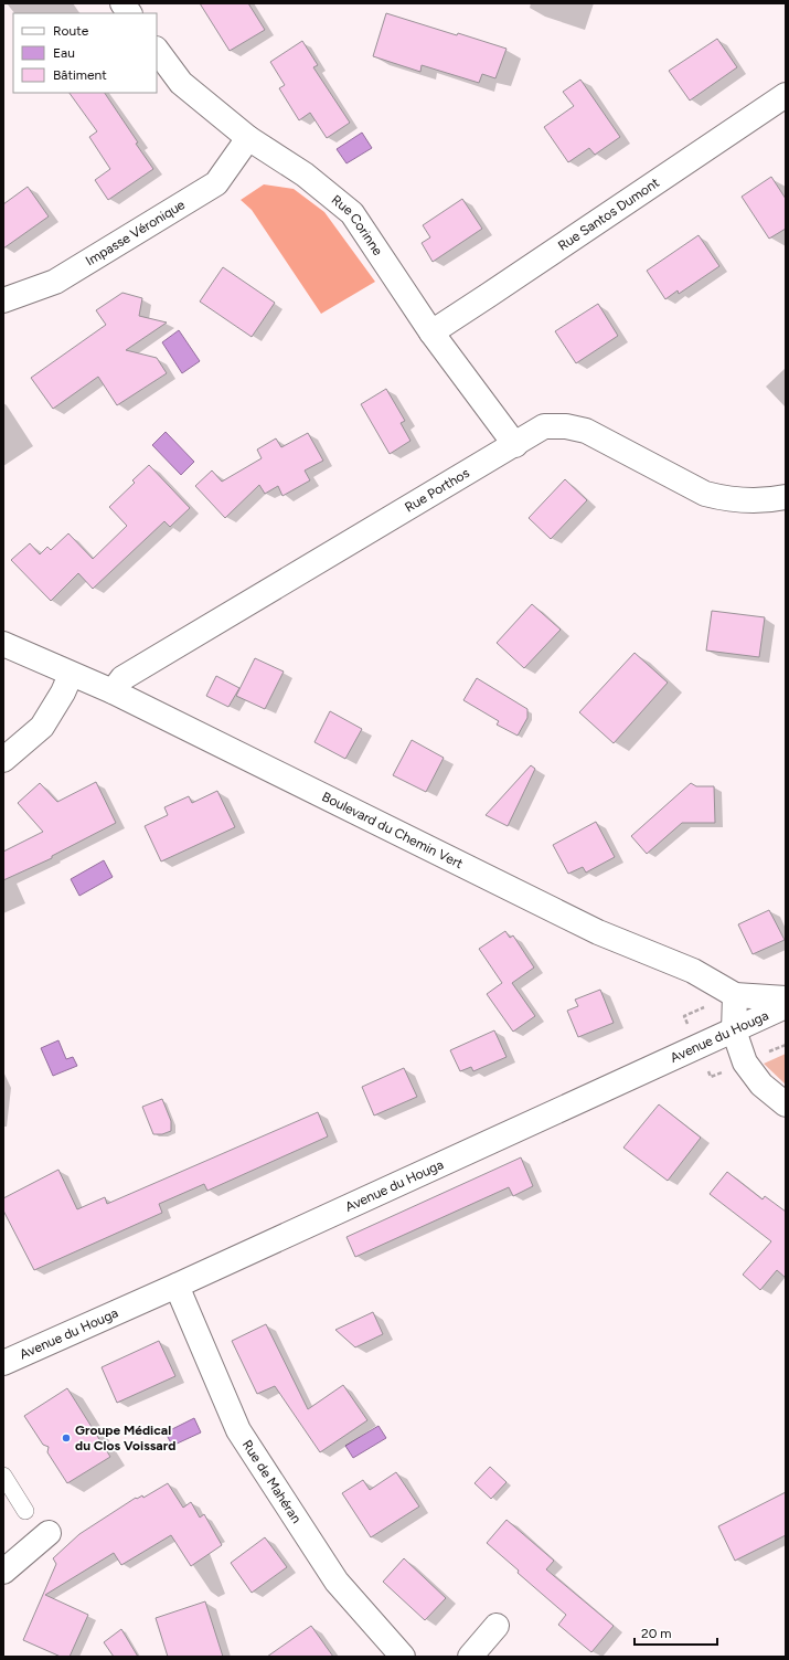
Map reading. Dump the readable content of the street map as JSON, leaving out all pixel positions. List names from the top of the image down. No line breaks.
{"streets":{"street":["Rue Santos Dumont","Rue Corinne","Impasse Véronique","Rue Porthos","Boulevard du Chemin Vert","Avenue du Houga","Rue de Mahéran"]},"crossings":[["Rue Santos Dumont","Rue Corinne"],["Rue Corinne","Impasse Véronique"],["Rue Corinne","Rue Porthos"],["Rue Porthos","Boulevard du Chemin Vert"],["Avenue du Houga","Rue de Mahéran"]],"places":["Groupe Médical du Clos Voissard"],"legend":["Route","Eau","Bâtiment"],"scale_bar":"20 m"}
